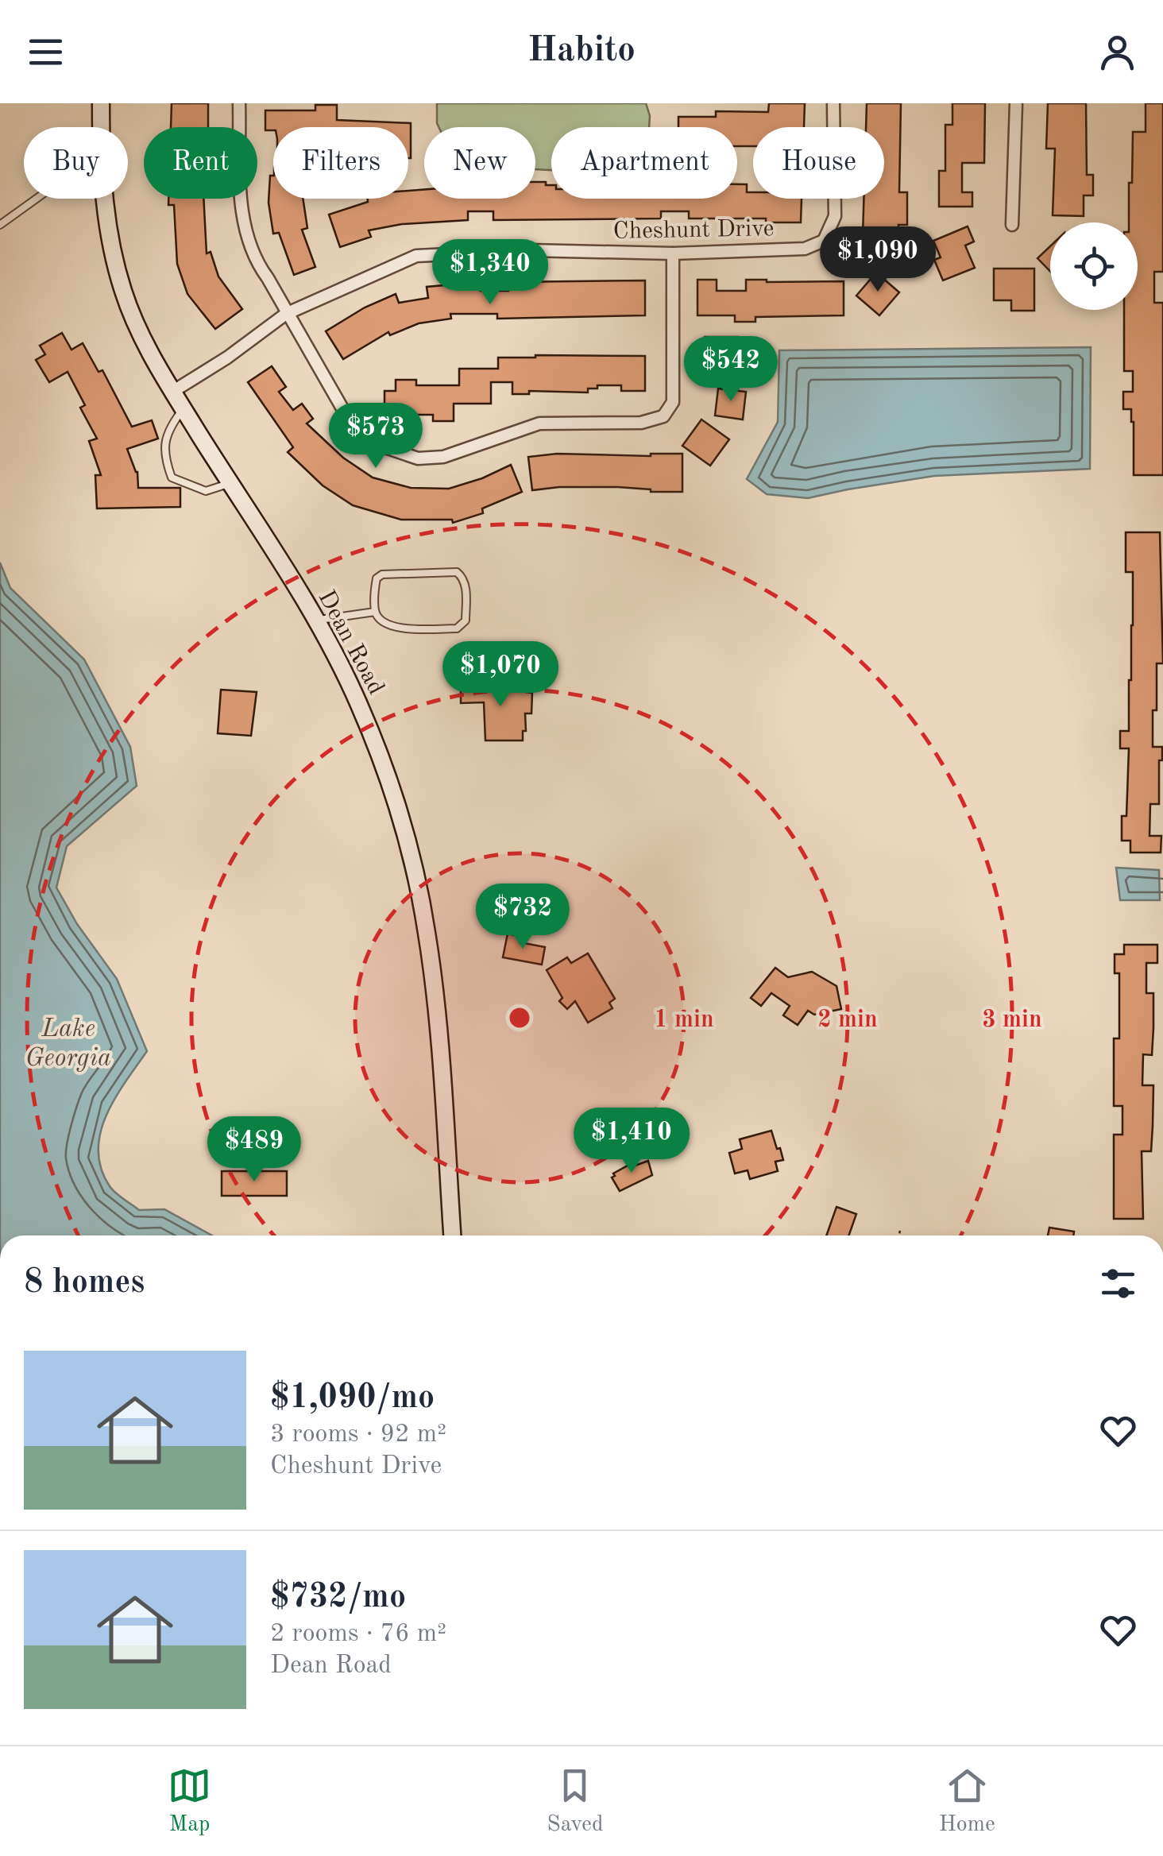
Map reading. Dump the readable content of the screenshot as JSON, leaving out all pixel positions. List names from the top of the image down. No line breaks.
{"streets":{"main road":["Dean Road"],"street":["Cheshunt Drive"]},"crossings":[["Cheshunt Drive","Dean Road"]],"water":["Lake Georgia"],"page":{"header":"Habito","chip":["Buy","Rent","Filters","New","Apartment","House"],"price":["$1,090","$1,340","$542","$573","$1,070","$732","$1,410","$489"],"heading":"8 homes","list":[{"name":"$1,090/mo","note":"3 rooms · 92 m² · Cheshunt Drive"},{"name":"$732/mo","note":"2 rooms · 76 m² · Dean Road"}],"tabs":["Map","Saved","Home"]},"rings":["1 min","2 min","3 min"]}
